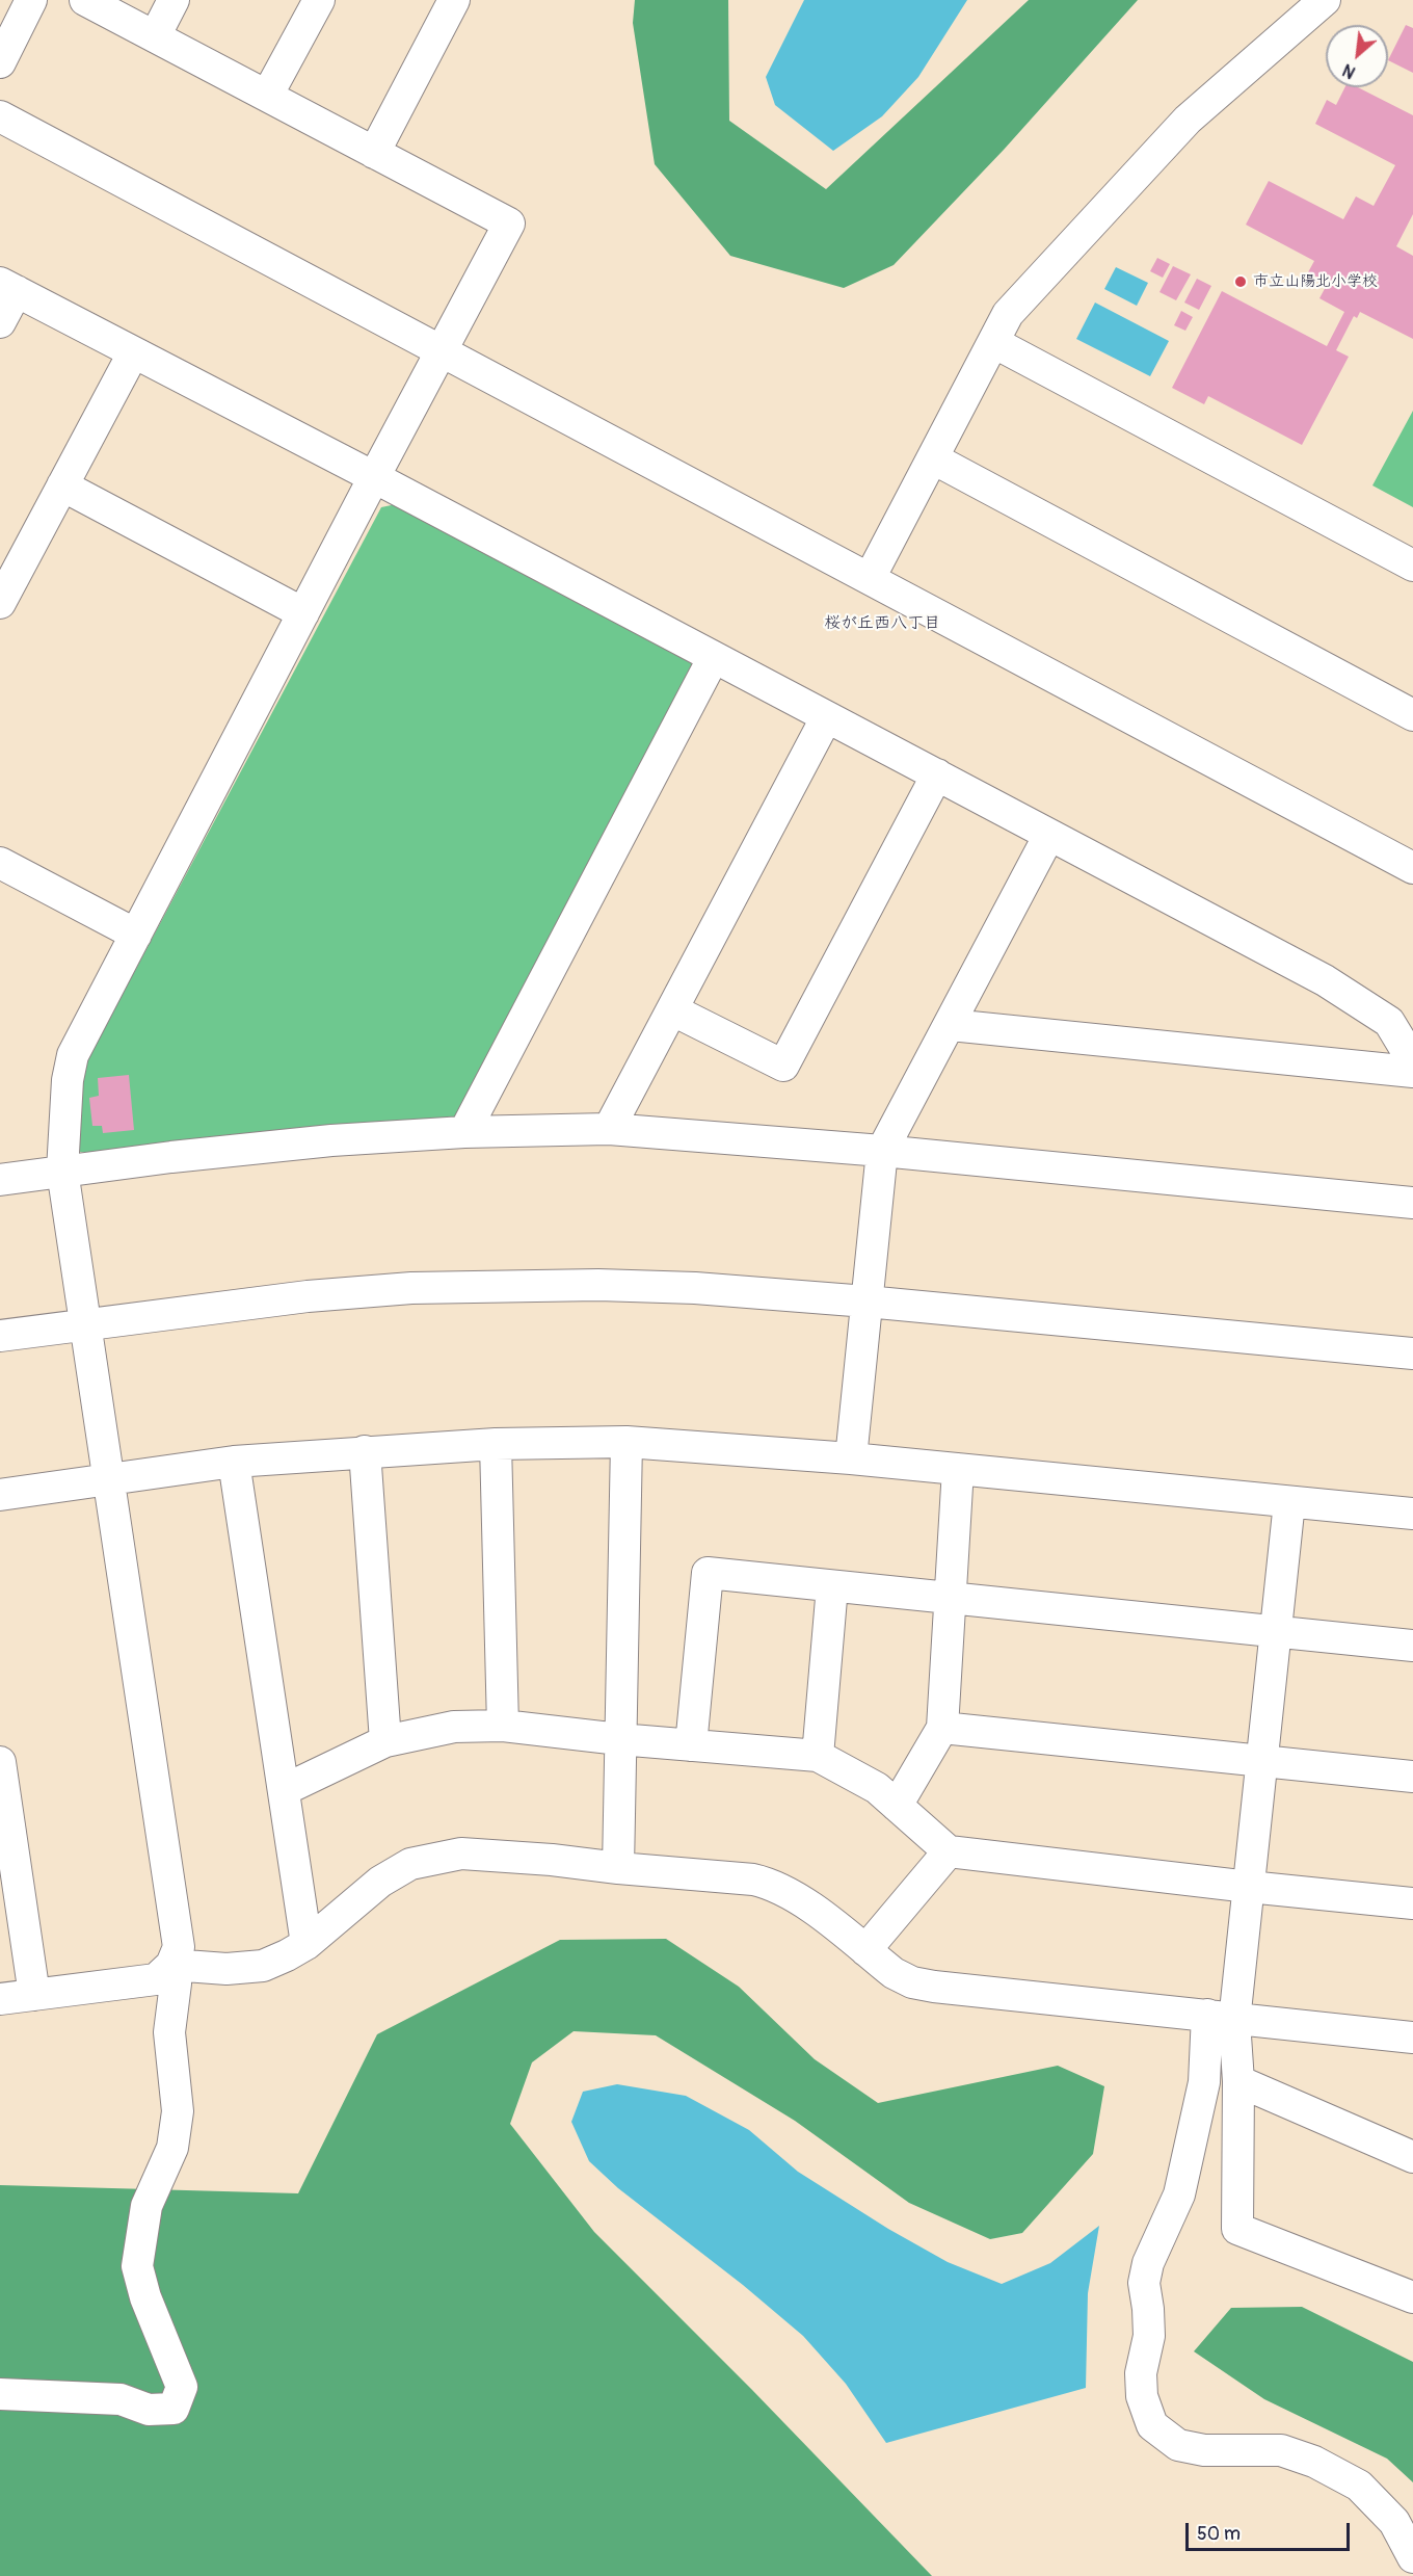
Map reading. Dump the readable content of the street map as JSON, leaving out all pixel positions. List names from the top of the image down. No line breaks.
{"districts":["桜が丘西八丁目"],"places":["市立山陽北小学校"],"scale_bar":"50 m","north":"bottom left"}
